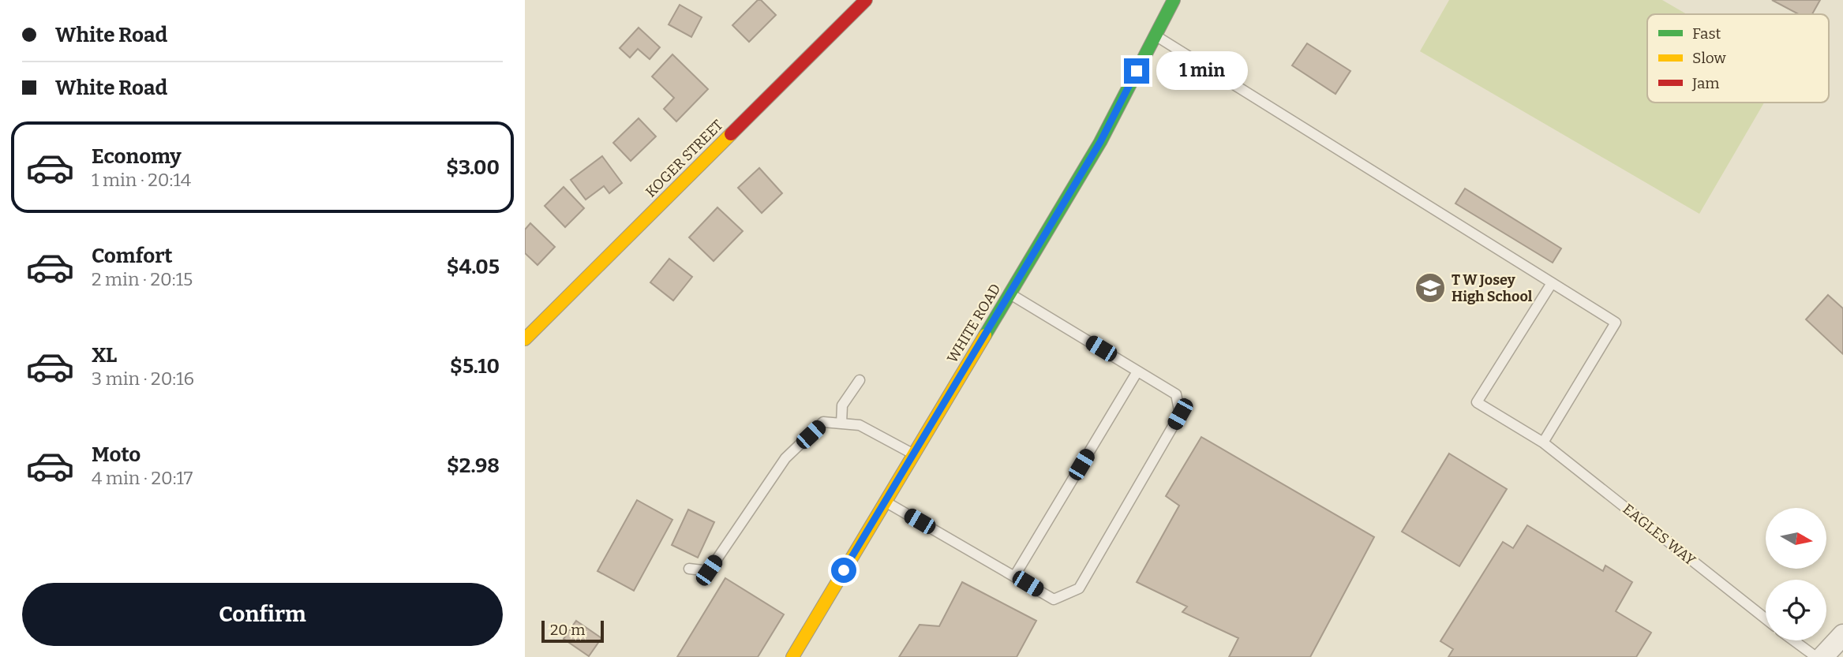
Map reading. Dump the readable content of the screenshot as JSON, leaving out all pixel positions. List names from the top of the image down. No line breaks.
{"streets":{"street":["KOGER STREET","WHITE ROAD"],"lane":["EAGLES WAY"]},"places":{"school or university":["T W Josey High School"]},"legend":["Fast","Slow","Jam"],"scale_bar":"20 m","north":"right","page":{"banner":["White Road","White Road"],"bubble":"1 min","list":[{"name":"Economy","note":"1 min · 20:14","value":"$3.00"},{"name":"Comfort","note":"2 min · 20:15","value":"$4.05"},{"name":"XL","note":"3 min · 20:16","value":"$5.10"},{"name":"Moto","note":"4 min · 20:17","value":"$2.98"}],"buttons":"Confirm","scale":"20 m"}}
